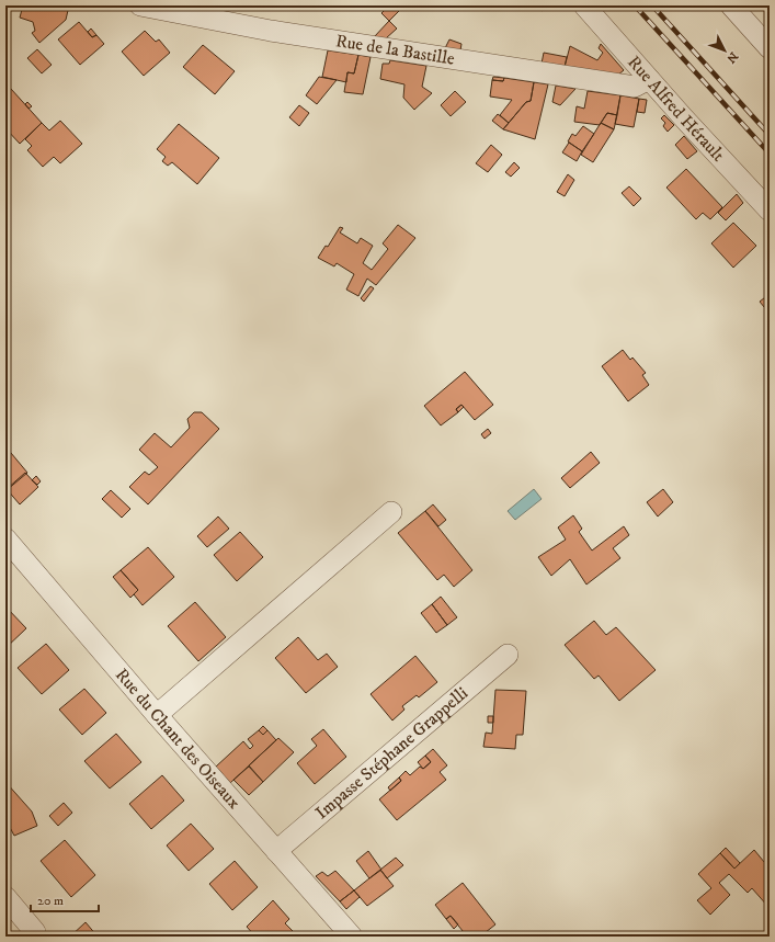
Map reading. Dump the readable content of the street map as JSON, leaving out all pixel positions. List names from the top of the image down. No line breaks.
{"streets":{"street":["Rue de la Bastille","Rue Alfred Hérault","Rue du Chant des Oiseaux","Impasse Stéphane Grappelli"]},"crossings":[["Rue de la Bastille","Rue Alfred Hérault"],["Rue du Chant des Oiseaux","Impasse Stéphane Grappelli"]],"scale_bar":"20 m","north":"bottom right"}
